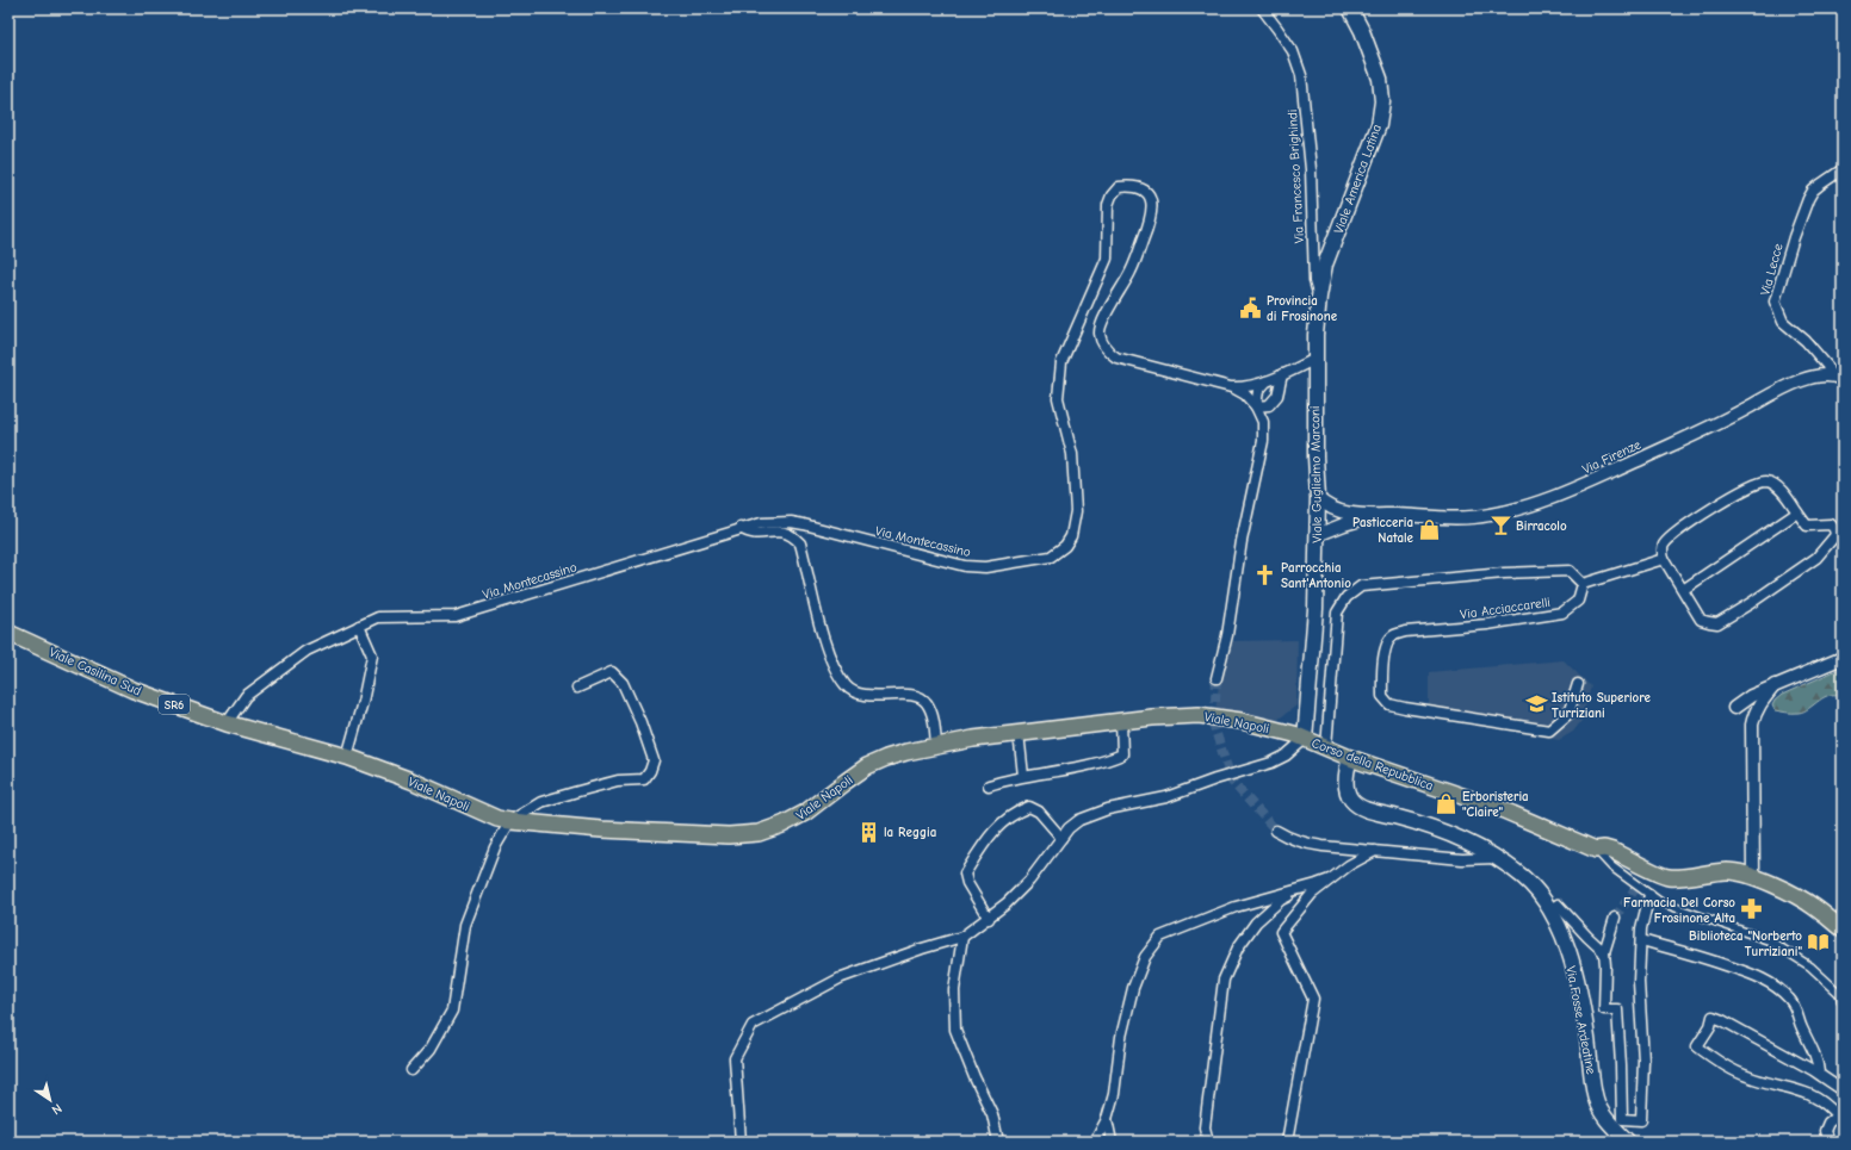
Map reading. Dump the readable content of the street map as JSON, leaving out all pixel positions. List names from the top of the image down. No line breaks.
{"streets":{"main road":["Viale America Latina","Viale Guglielmo Marconi","Viale Casilina Sud","SR6","Viale Napoli","Corso della Repubblica","Via Fosse Ardeatine"],"street":["Via Francesco Brighindi","Via Lecce","Via Firenze","Via Montecassino","Via Acciaccarelli"]},"crossings":[["Via Francesco Brighindi","Viale America Latina"],["Via Francesco Brighindi","Viale Guglielmo Marconi"],["Viale America Latina","Viale Guglielmo Marconi"],["Via Lecce","Via Firenze"],["Via Firenze","Viale Guglielmo Marconi"],["Viale Guglielmo Marconi","Via Montecassino"],["Viale Guglielmo Marconi","Viale Napoli"],["Viale Guglielmo Marconi","Corso della Repubblica"],["Via Montecassino","Viale Casilina Sud"],["Viale Casilina Sud","Viale Napoli"],["Viale Napoli","Corso della Repubblica"],["Corso della Repubblica","Via Fosse Ardeatine"]],"places":{"public building":["Provincia di Frosinone"],"bar":["Birracolo"],"shop":["Pasticceria Natale","Erboristeria \"Claire\""],"church":["Parrocchia Sant'Antonio"],"school or university":["Istituto Superiore Turriziani"],"building":["la Reggia"],"pharmacy":["Farmacia Del Corso Frosinone Alta"],"library":["Biblioteca \"Norberto Turriziani\""]},"north":"bottom right"}
